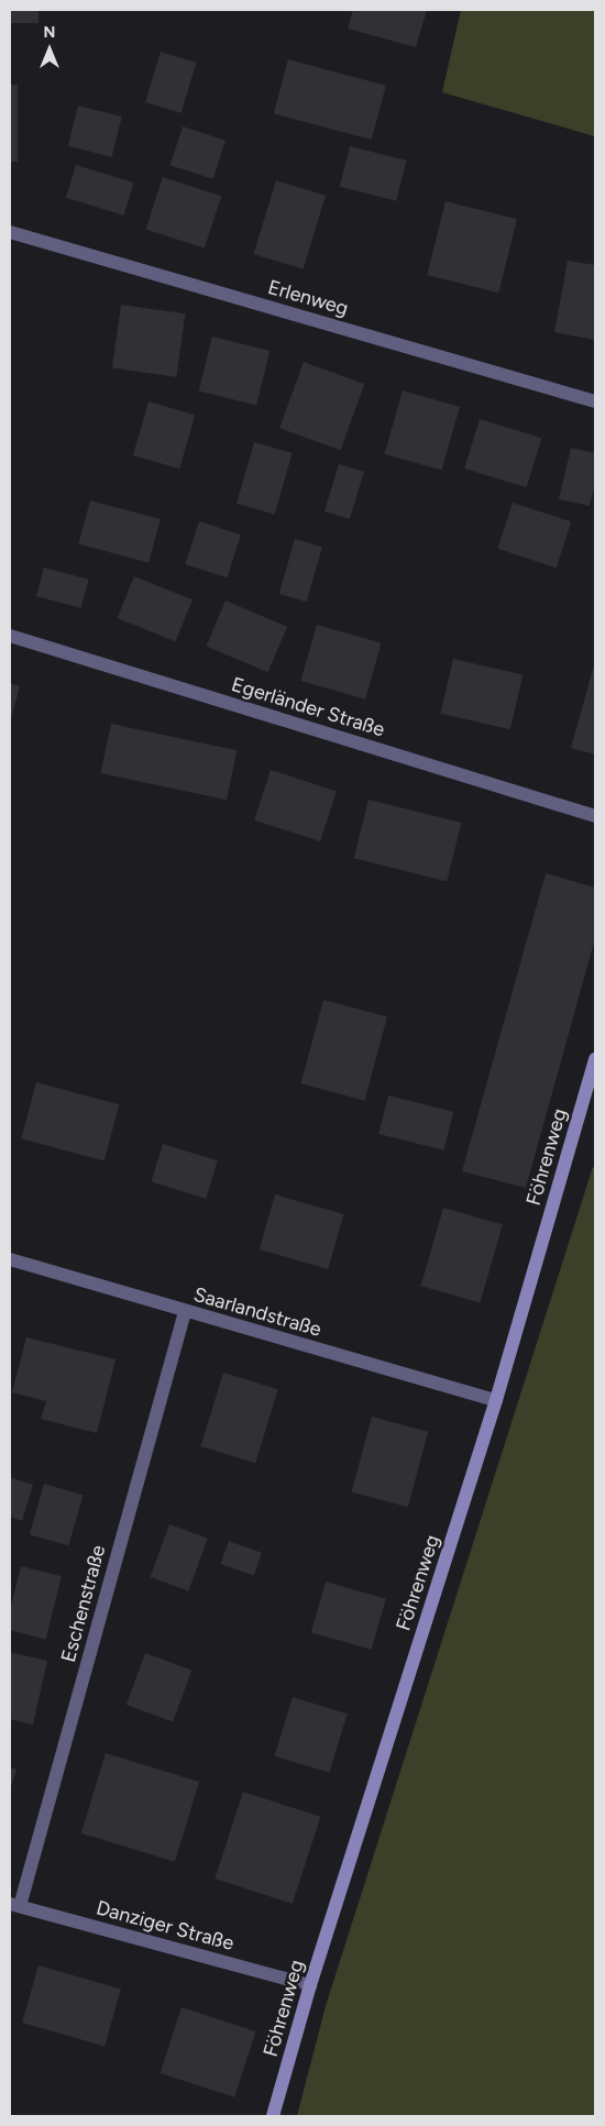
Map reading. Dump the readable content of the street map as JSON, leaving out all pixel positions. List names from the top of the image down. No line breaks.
{"streets":{"street":["Erlenweg","Egerländer Straße","Föhrenweg","Saarlandstraße","Eschenstraße","Danziger Straße"]},"crossings":[["Föhrenweg","Saarlandstraße"],["Föhrenweg","Danziger Straße"],["Saarlandstraße","Eschenstraße"],["Eschenstraße","Danziger Straße"]],"north":"top"}
